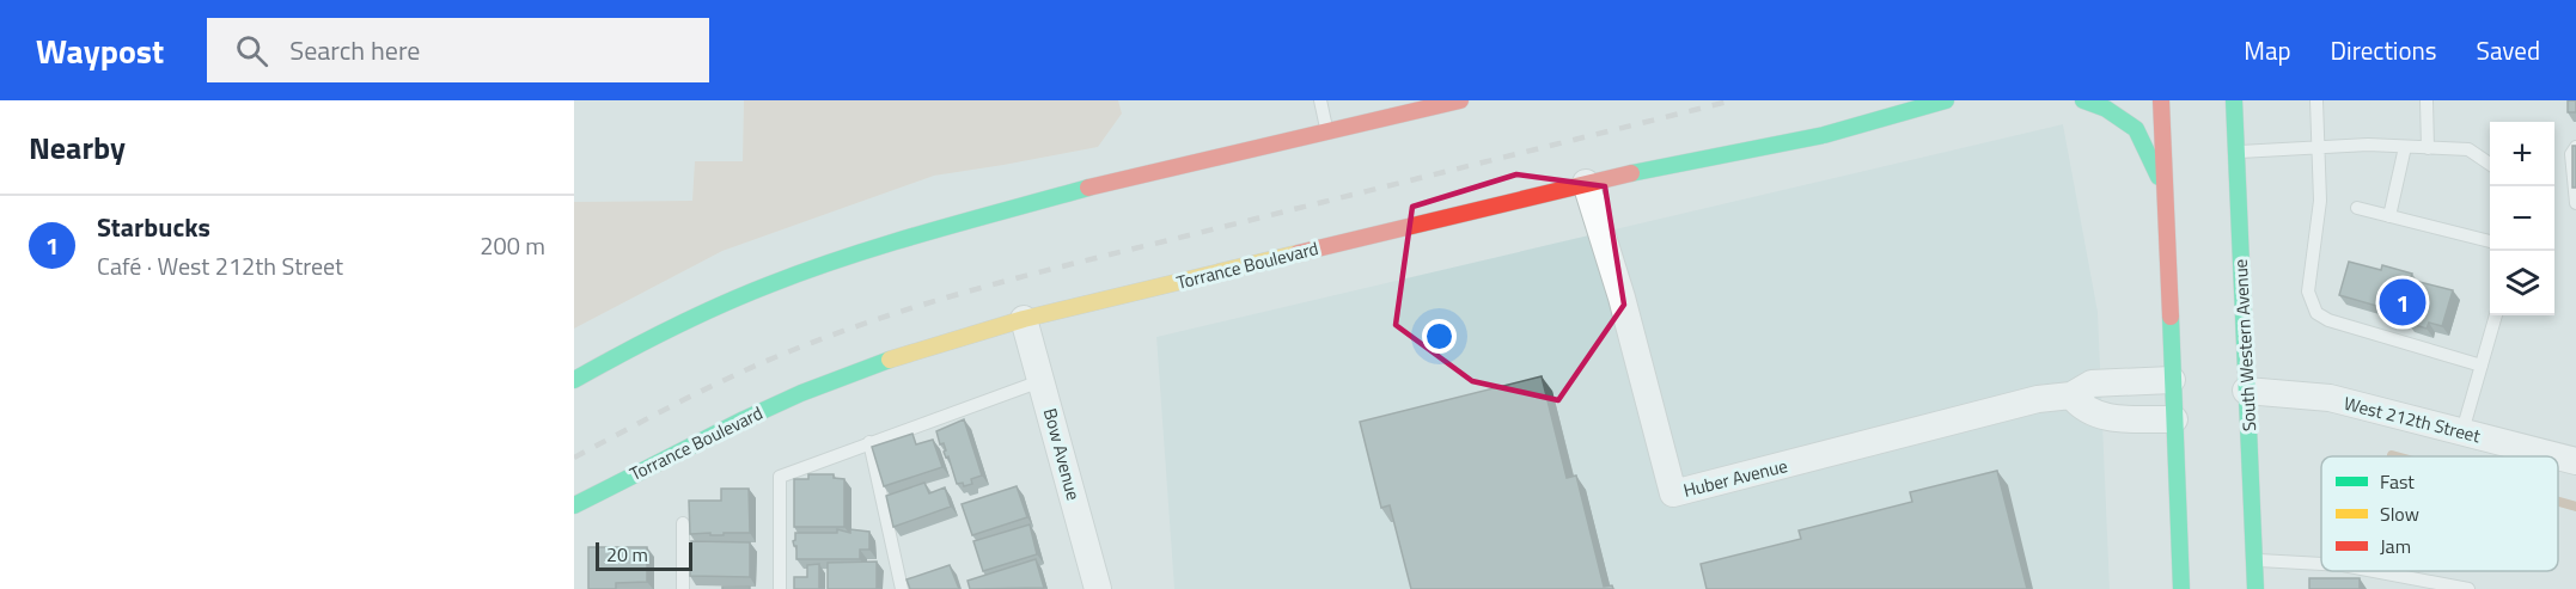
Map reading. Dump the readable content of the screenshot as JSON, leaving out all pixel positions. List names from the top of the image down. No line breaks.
{"streets":{"main road":["Torrance Boulevard","South Western Avenue"],"street":["West 212th Street","Bow Avenue","Huber Avenue"]},"crossings":[["Torrance Boulevard","Bow Avenue"],["Torrance Boulevard","Huber Avenue"],["South Western Avenue","West 212th Street"]],"legend":["Fast","Slow","Jam"],"scale_bar":"20 m","page":{"header":"Waypost","search":"Search here","nav":["Map","Directions","Saved"],"heading":"Nearby","map_buttons":["+","−"],"list":[{"mark":"1","name":"Starbucks","note":"Café · West 212th Street","value":"200 m"}],"pins":"1","scale":"20 m"}}
